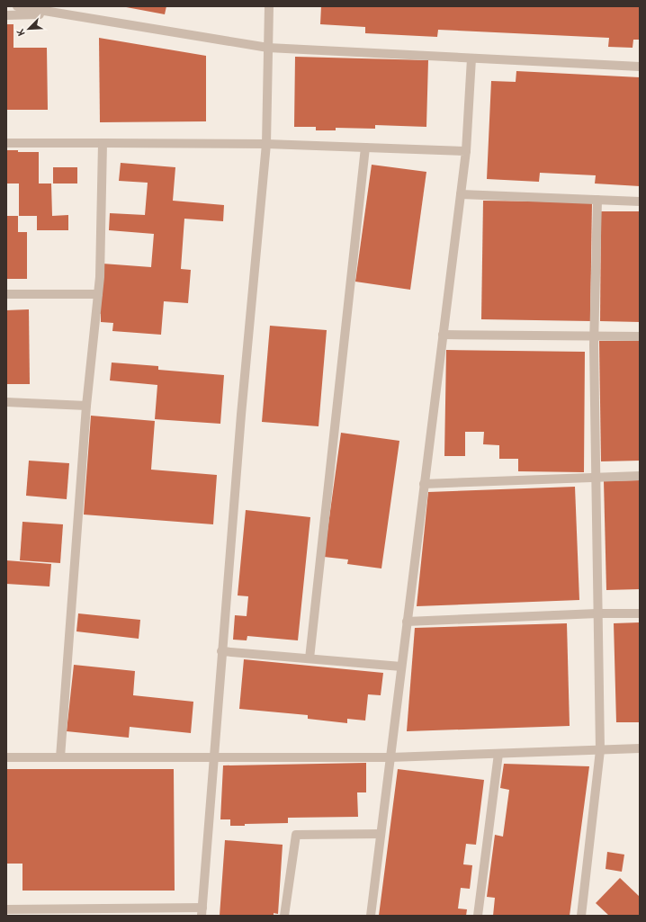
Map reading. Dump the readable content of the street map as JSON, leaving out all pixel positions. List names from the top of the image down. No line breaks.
{"north":"bottom left"}
